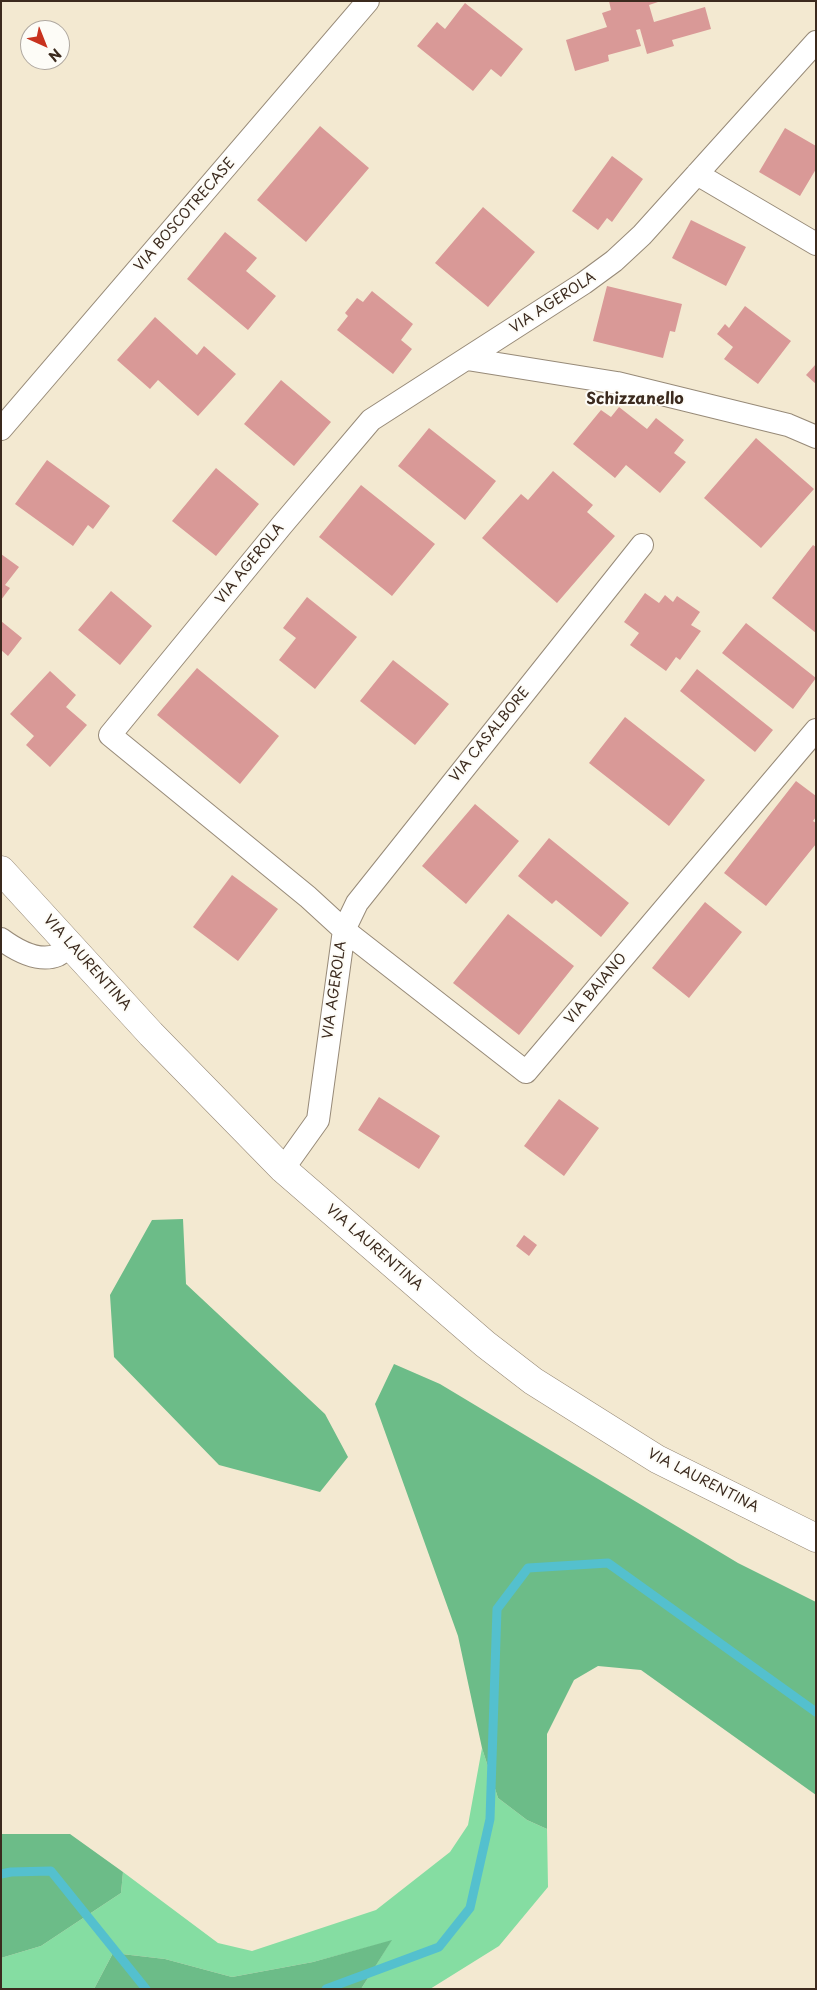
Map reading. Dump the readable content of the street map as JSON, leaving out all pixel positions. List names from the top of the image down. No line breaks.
{"streets":{"main road":["VIA LAURENTINA"],"street":["VIA BOSCOTRECASE","VIA AGEROLA","VIA CASALBORE","VIA BAIANO"]},"crossings":[["VIA AGEROLA","VIA CASALBORE"],["VIA AGEROLA","VIA LAURENTINA"],["VIA AGEROLA","VIA BAIANO"],["VIA CASALBORE","VIA BAIANO"]],"districts":["Schizzanello"],"north":"bottom right"}
